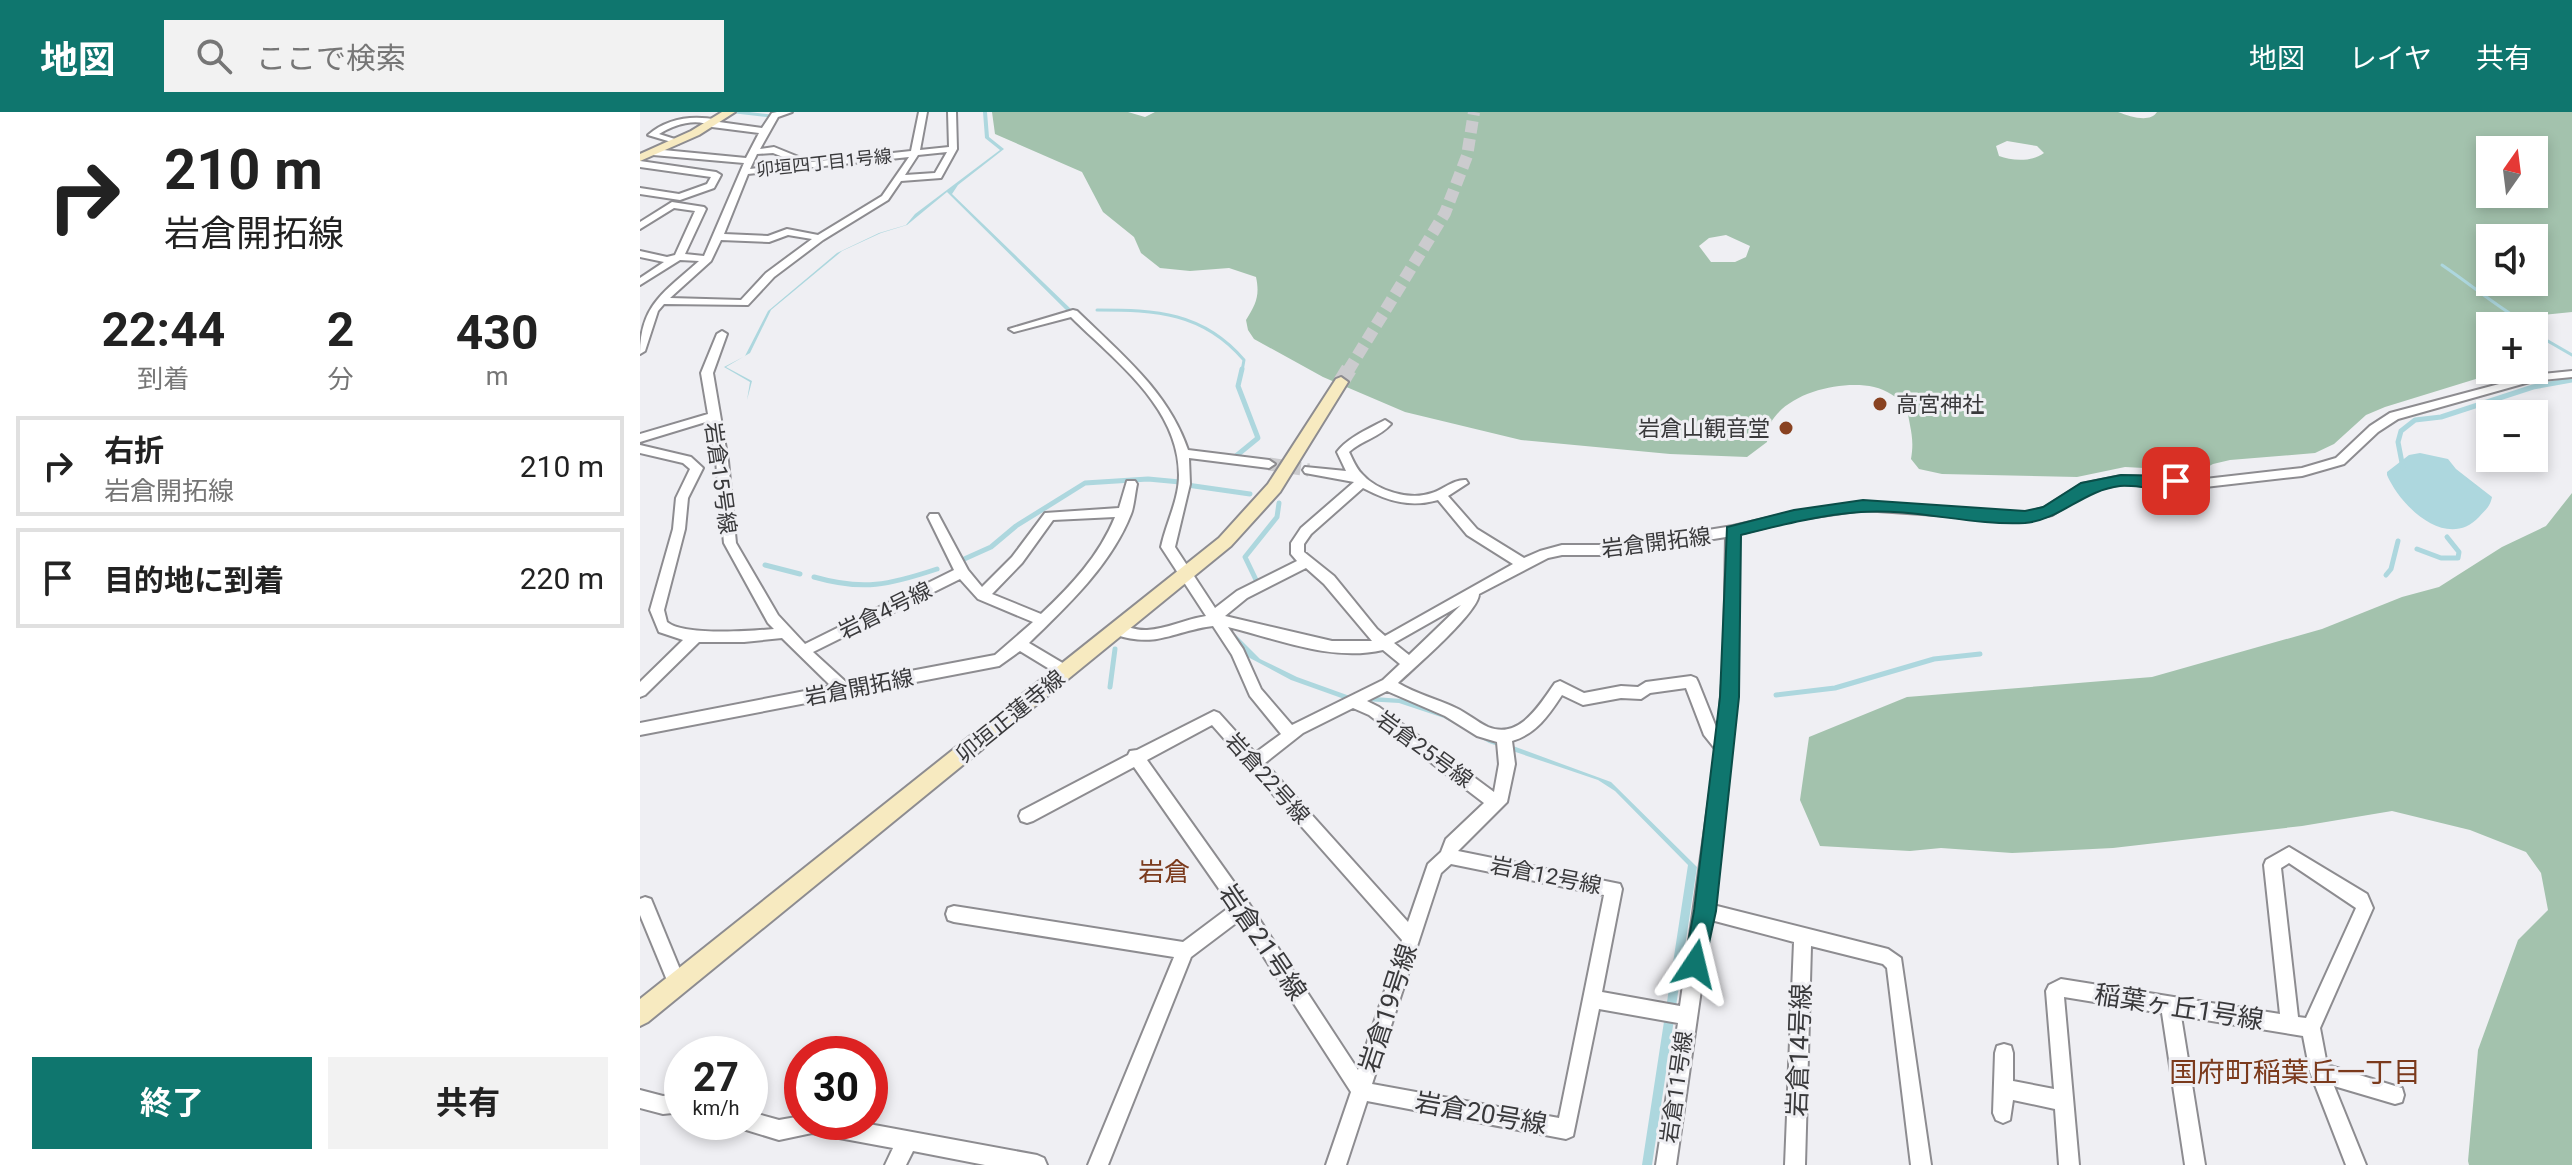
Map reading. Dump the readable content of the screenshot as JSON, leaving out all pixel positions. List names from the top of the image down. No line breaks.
{"streets":{"main road":["卯垣正蓮寺線"],"street":["卯垣四丁目1号線","岩倉15号線","岩倉開拓線","岩倉4号線","岩倉25号線","岩倉22号線","岩倉12号線","岩倉21号線","稲葉ヶ丘1号線","岩倉19号線","岩倉14号線","岩倉11号線","岩倉20号線"]},"crossings":[["岩倉15号線","岩倉4号線"],["岩倉開拓線","卯垣正蓮寺線"],["岩倉開拓線","岩倉11号線"],["岩倉22号線","岩倉21号線"],["岩倉22号線","岩倉19号線"],["岩倉12号線","岩倉19号線"],["岩倉12号線","岩倉20号線"],["岩倉21号線","岩倉19号線"],["岩倉21号線","岩倉20号線"],["岩倉19号線","岩倉20号線"]],"districts":["岩倉","国府町稲葉丘一丁目"],"places":["高宮神社","岩倉山観音堂"],"north":"top","page":{"header":"地図","search":"ここで検索","nav":["地図","レイヤ","共有"],"turn":["210 m","岩倉開拓線"],"map_buttons":["+","−"],"eta":["22:44","到着","2","分","430","m"],"list":[{"name":"右折","note":"岩倉開拓線","value":"210 m"},{"name":"目的地に到着","value":"220 m"}],"speed":"27 km/h","limit":"30","buttons":["終了","共有"]}}
